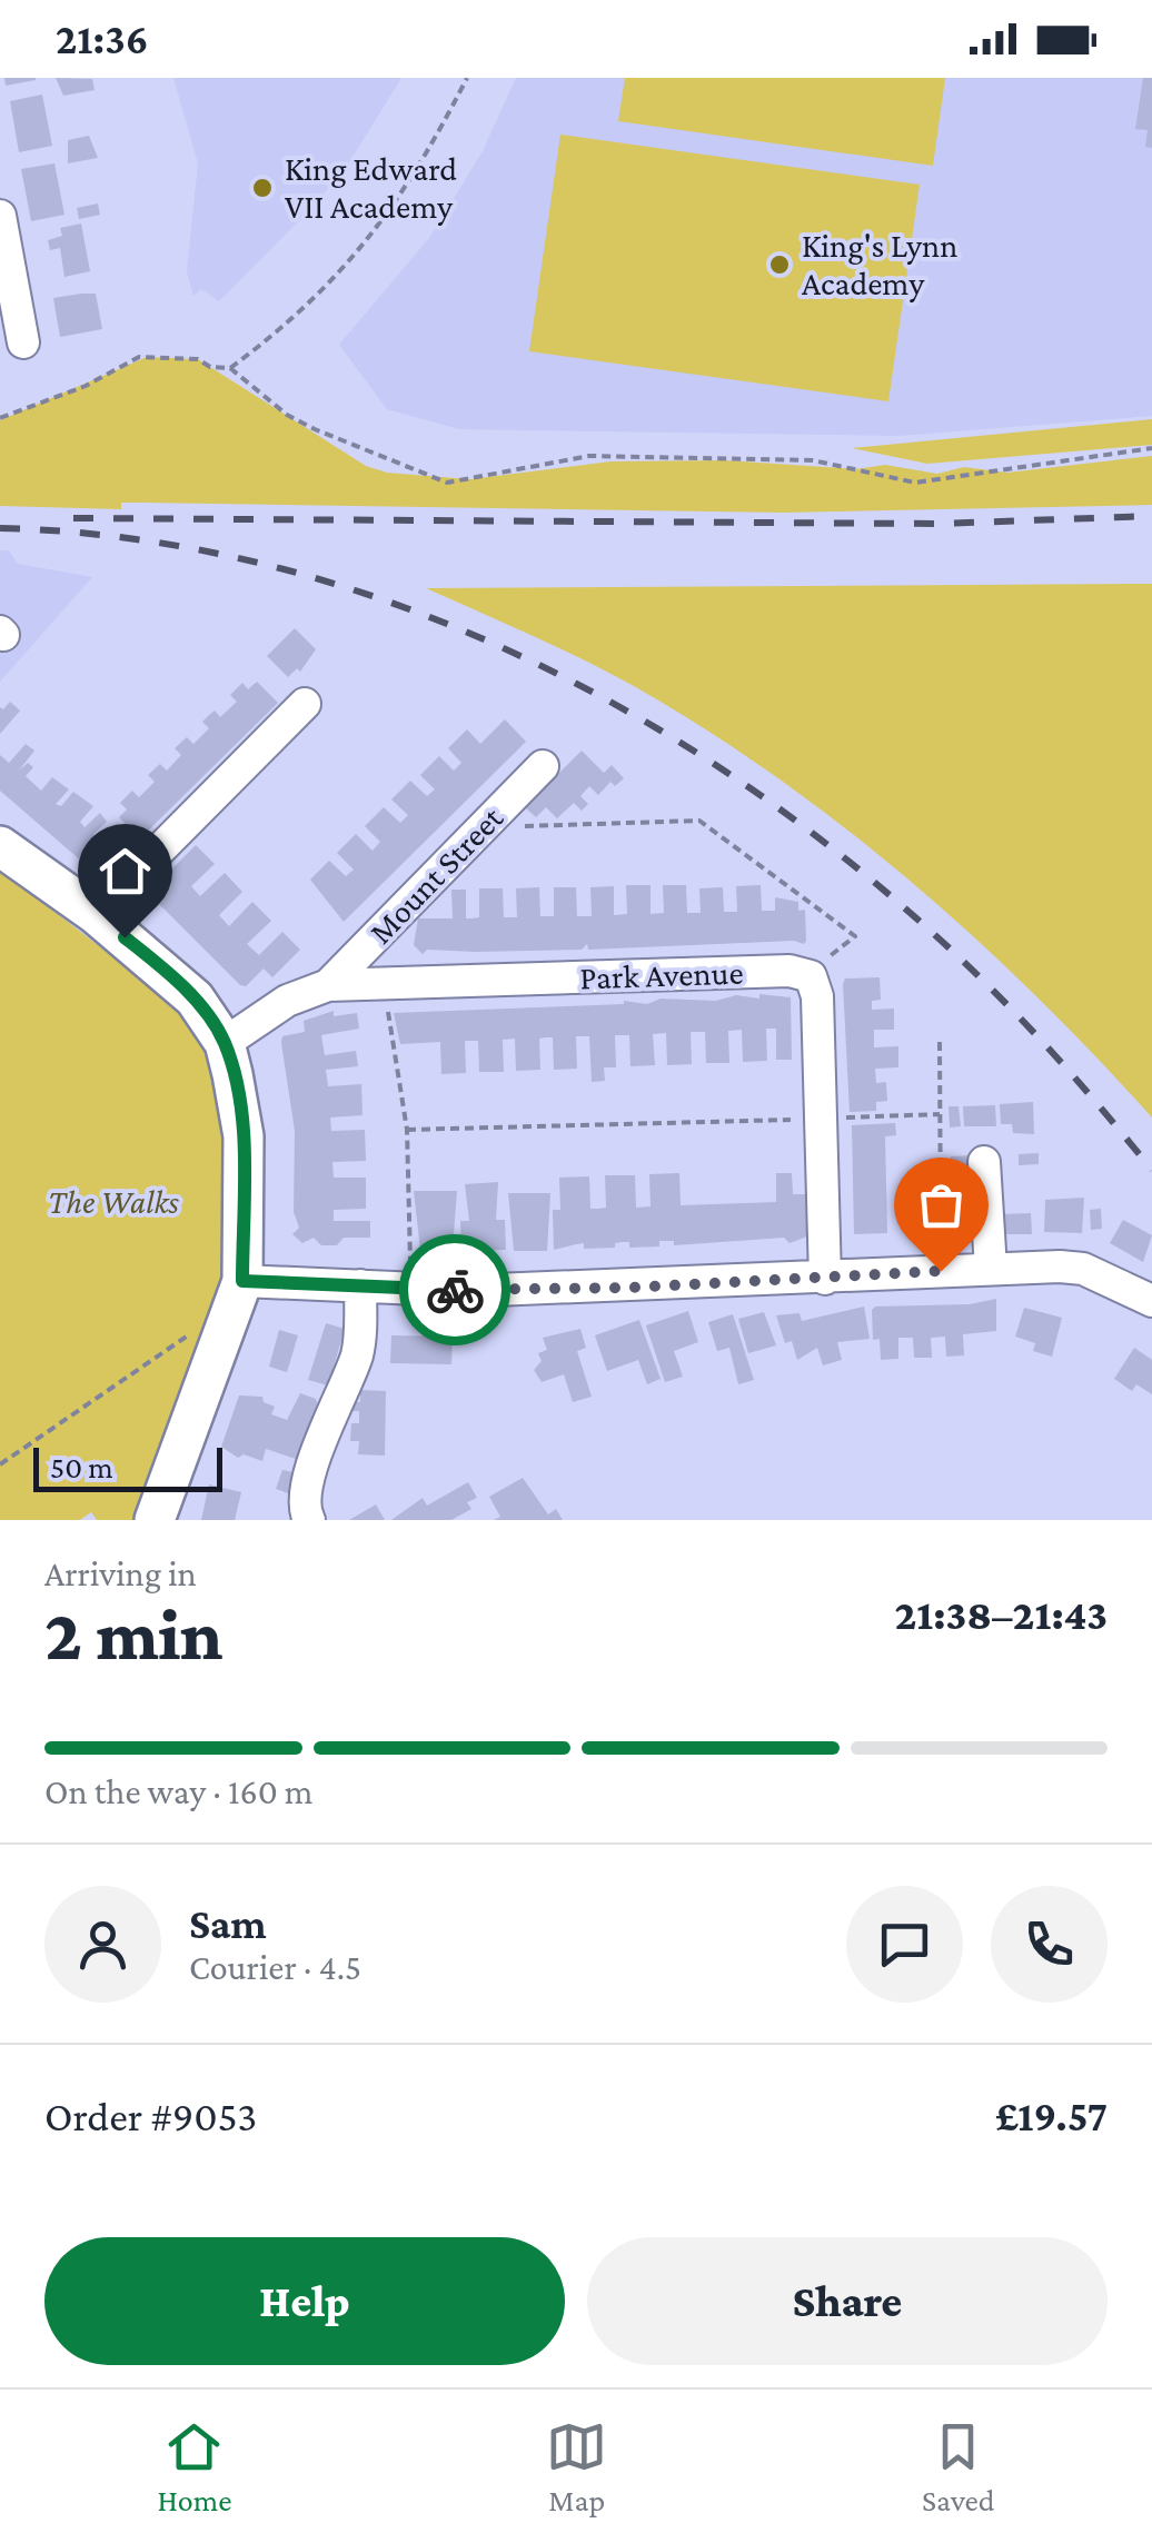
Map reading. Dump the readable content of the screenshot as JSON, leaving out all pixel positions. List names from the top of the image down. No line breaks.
{"streets":{"street":["Mount Street","Park Avenue"]},"crossings":[["Mount Street","Park Avenue"]],"parks":["The Walks"],"places":["King Edward VII Academy","King's Lynn Academy"],"scale_bar":"50 m","page":{"status":"21:36","scale":"50 m","heading":["2 min","Arriving in","21:38–21:43"],"panel":["Sam","Courier · 4.5","Order #9053","£19.57"],"bar":"On the way · 160 m","buttons":["Help","Share"],"tabs":["Home","Map","Saved"]}}
